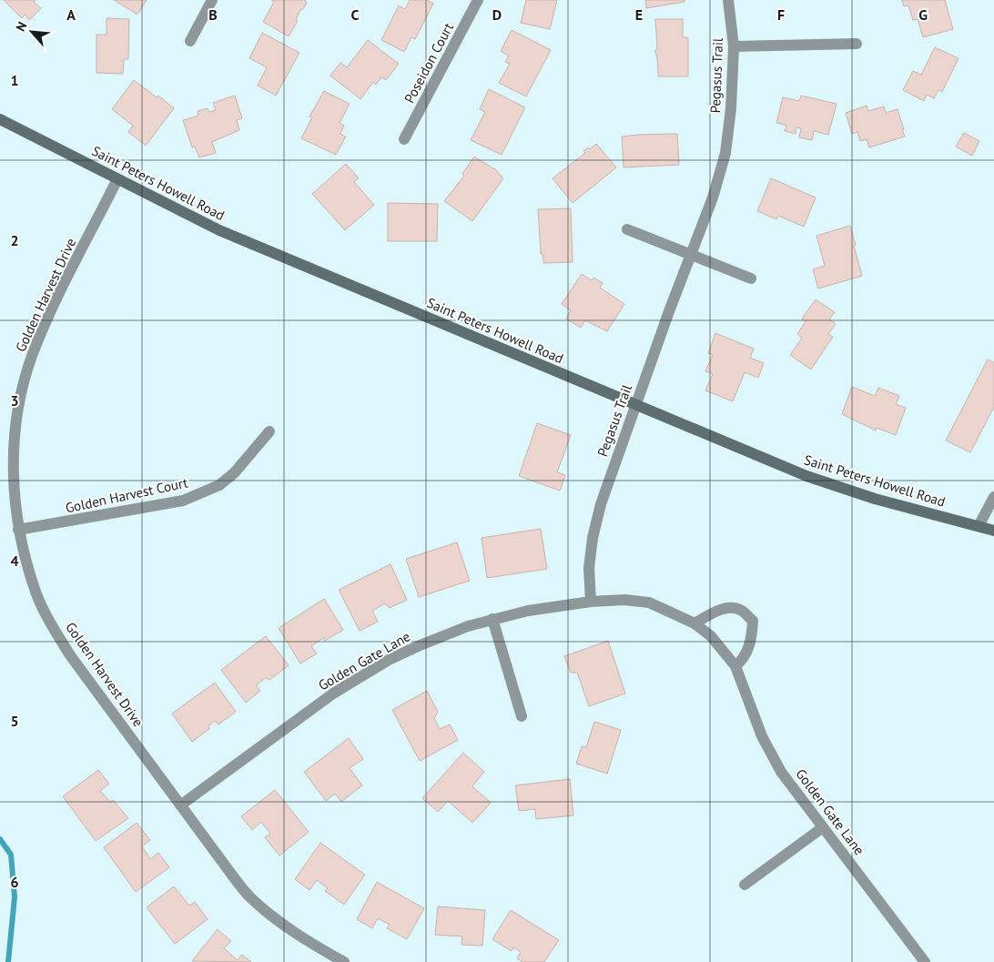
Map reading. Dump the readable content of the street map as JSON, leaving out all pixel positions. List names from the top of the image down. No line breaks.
{"streets":{"main road":["Saint Peters Howell Road"],"street":["Poseidon Court","Pegasus Trail","Golden Harvest Drive","Golden Harvest Court","Golden Gate Lane"]},"crossings":[["Pegasus Trail","Saint Peters Howell Road"],["Pegasus Trail","Golden Gate Lane"],["Saint Peters Howell Road","Golden Harvest Drive"],["Golden Harvest Drive","Golden Harvest Court"],["Golden Harvest Drive","Golden Gate Lane"]],"north":"top left","grid":{"columns":["A","B","C","D","E","F","G"],"rows":["1","2","3","4","5","6"]}}
